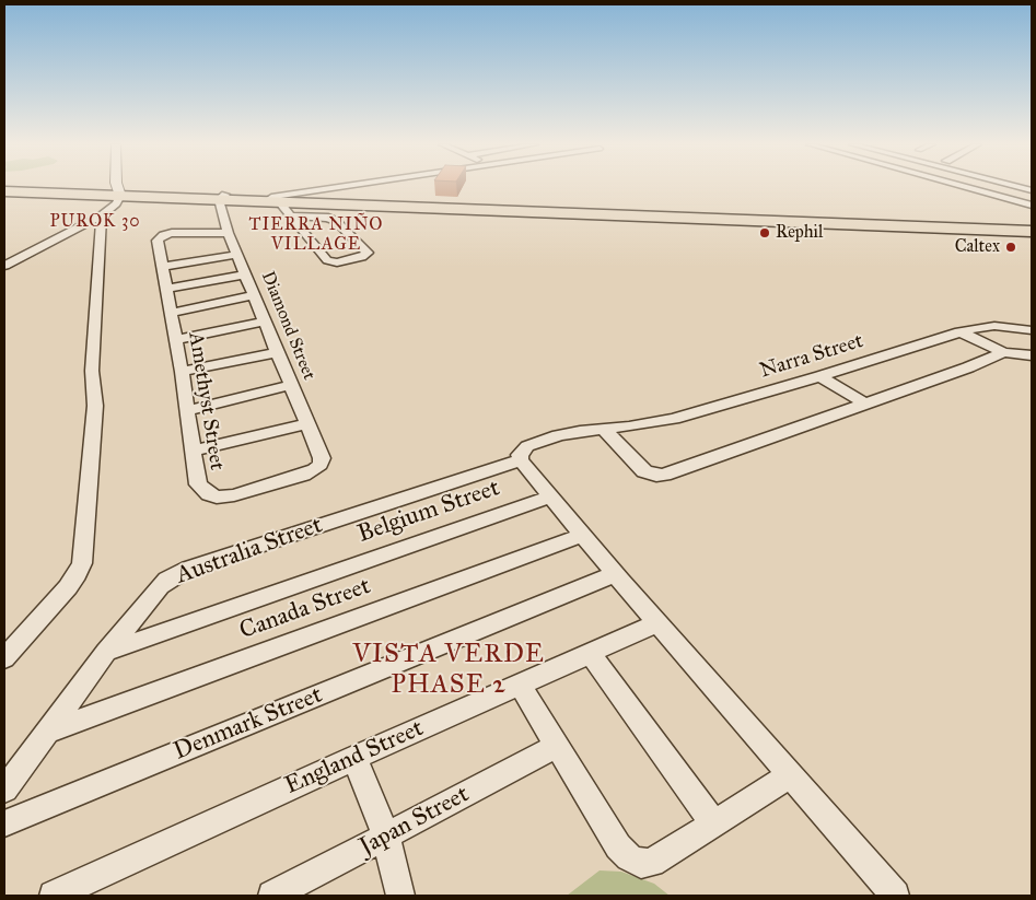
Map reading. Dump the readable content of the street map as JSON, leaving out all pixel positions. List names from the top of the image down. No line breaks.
{"streets":{"street":["Diamond Street","Narra Street","Amethyst Street","Belgium Street","Australia Street","Canada Street","Denmark Street","England Street","Japan Street"]},"crossings":[["Diamond Street","Amethyst Street"],["Narra Street","Australia Street"],["Belgium Street","Australia Street"],["Australia Street","Canada Street"]],"districts":["PUROK 30","TIERRA NIÑO VILLAGE","VISTA VERDE PHASE 2"],"places":["Rephil","Caltex"]}
